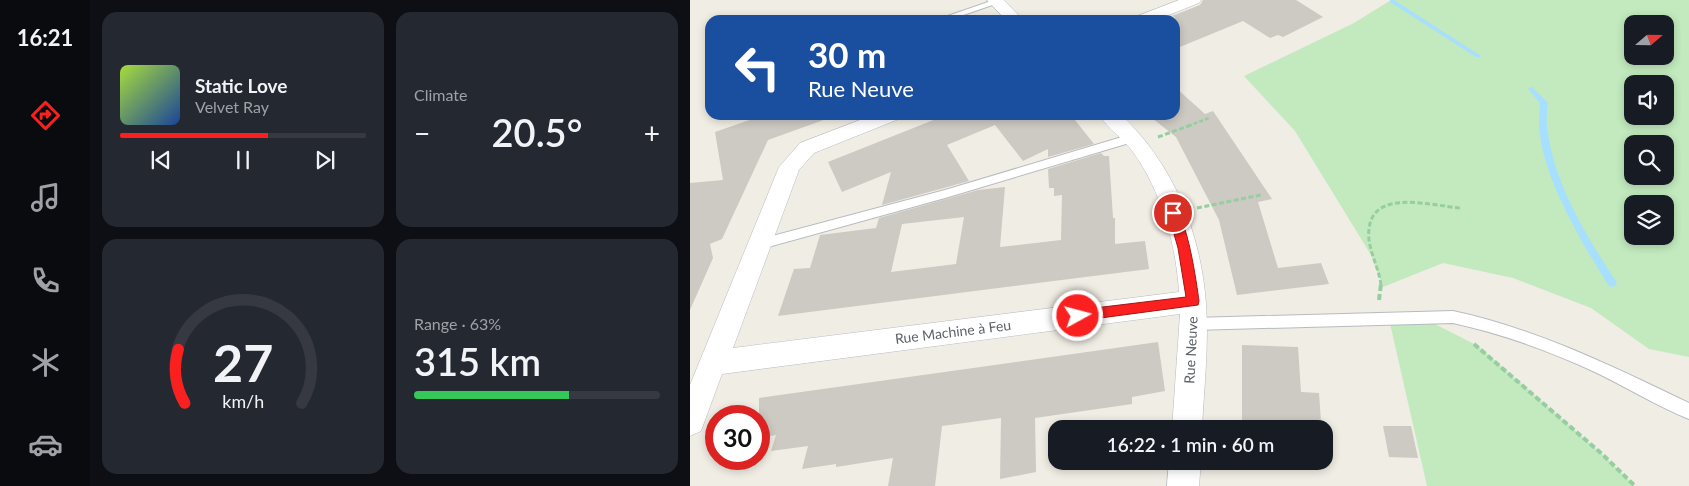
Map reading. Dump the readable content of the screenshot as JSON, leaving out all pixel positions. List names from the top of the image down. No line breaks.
{"streets":{"street":["Rue Machine à Feu","Rue Neuve"]},"crossings":[["Rue Machine à Feu","Rue Neuve"]],"north":"right","page":{"tabs":"16:21","tile":["Climate",["Range · 63%","315 km"]],"turn":["30 m","Rue Neuve"],"song":["Static Love","Velvet Ray"],"heat":["−","20.5°","+"],"limit":"30","trip":"16:22 · 1 min · 60 m","gauge":["27","km/h"]}}
